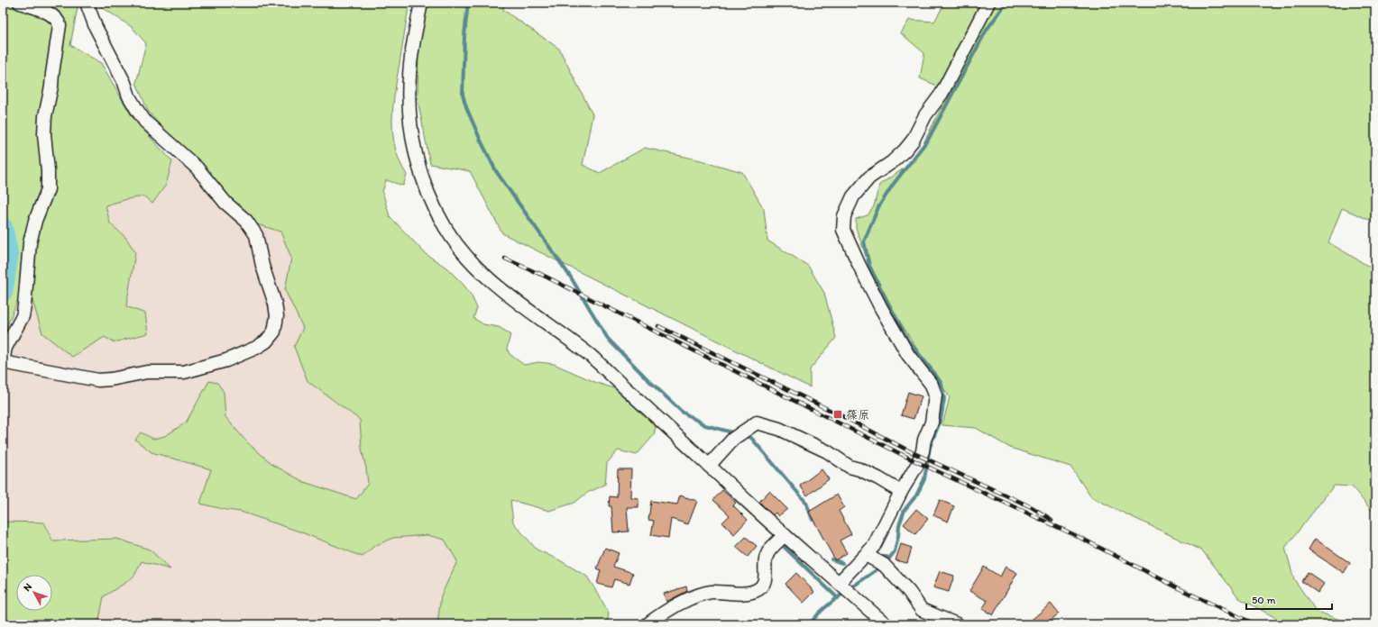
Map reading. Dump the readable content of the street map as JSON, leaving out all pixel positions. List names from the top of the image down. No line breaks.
{"places":{"transit":["篠原"]},"scale_bar":"50 m","north":"top left"}
